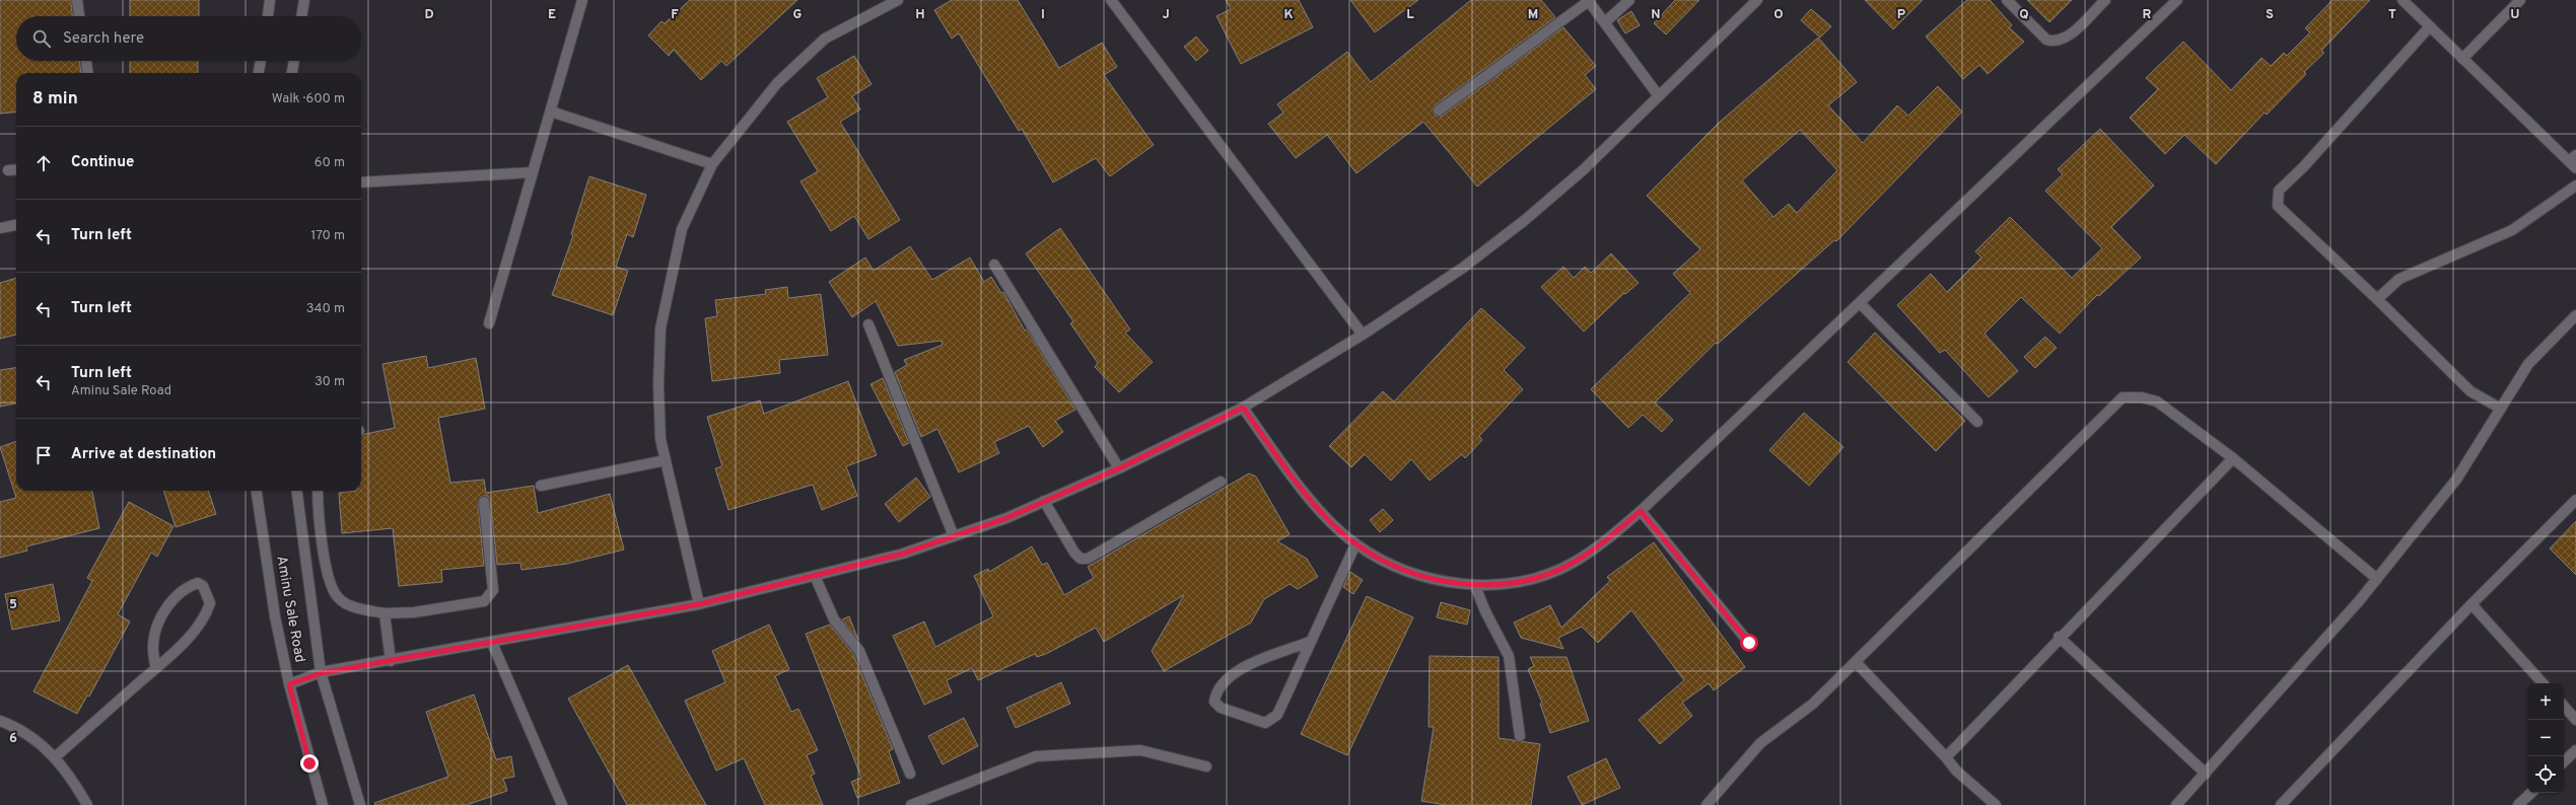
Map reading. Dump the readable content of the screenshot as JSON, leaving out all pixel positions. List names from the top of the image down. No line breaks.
{"streets":{"street":["Aminu Sale Road"]},"page":{"search":"Search here","heading":["8 min","Walk · 600 m"],"list":[["Continue","60 m"],["Turn left","170 m"],["Turn left","340 m"],["Turn left","Aminu Sale Road","30 m"],"Arrive at destination"],"map_buttons":["+","−"]},"grid":{"columns":["D","E","F","G","H","I","J","K","L","M","N","O","P","Q","R","S","T","U"],"rows":["5","6"]}}
